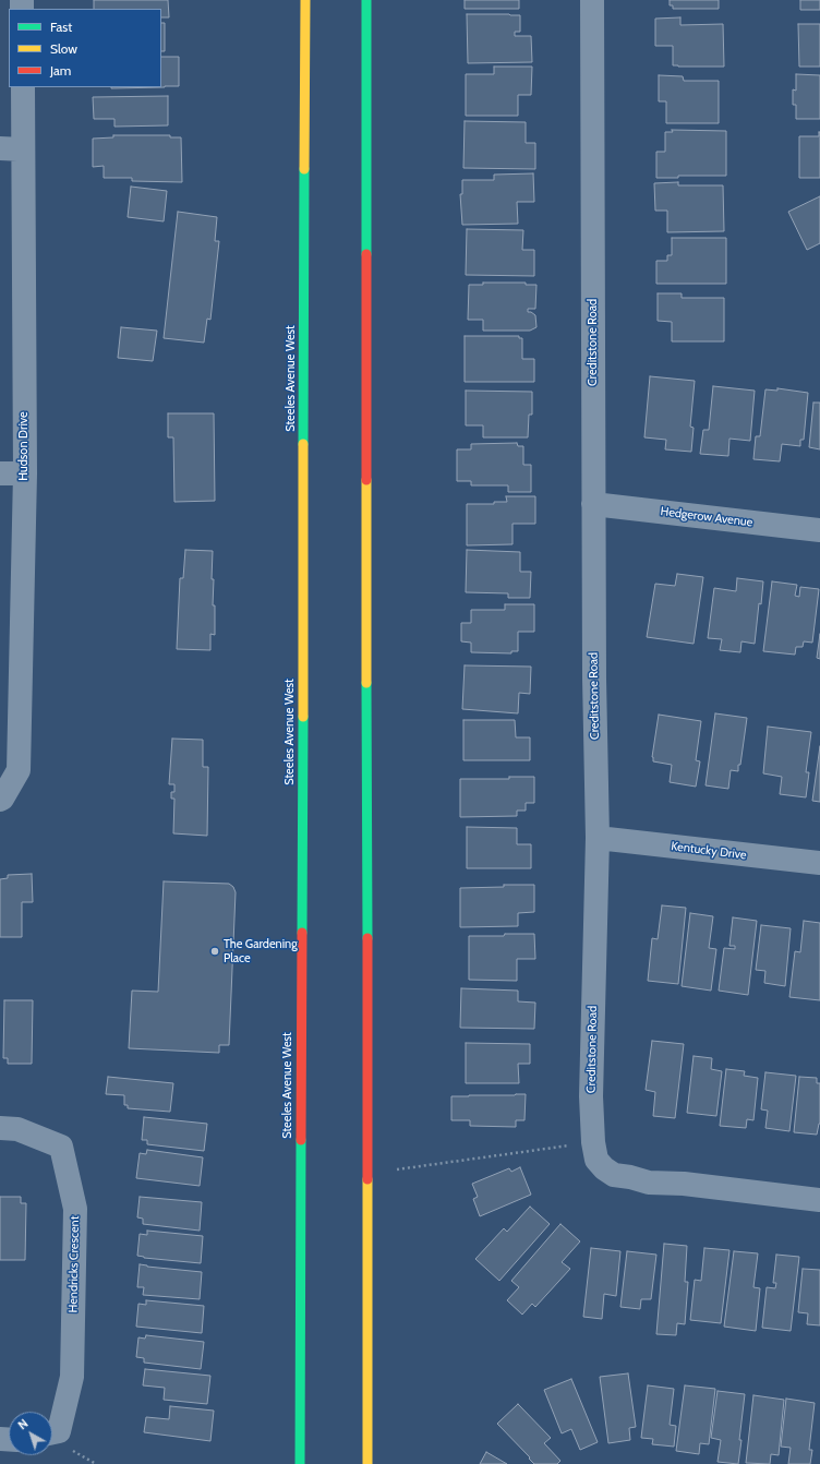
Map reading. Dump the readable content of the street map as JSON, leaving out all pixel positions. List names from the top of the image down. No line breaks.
{"streets":{"main road":["Steeles Avenue West"],"street":["Creditstone Road","Hudson Drive","Hedgerow Avenue","Kentucky Drive","Hendricks Crescent"]},"crossings":[["Creditstone Road","Hedgerow Avenue"],["Creditstone Road","Kentucky Drive"]],"places":["The Gardening Place"],"legend":["Fast","Slow","Jam"],"north":"top left"}
